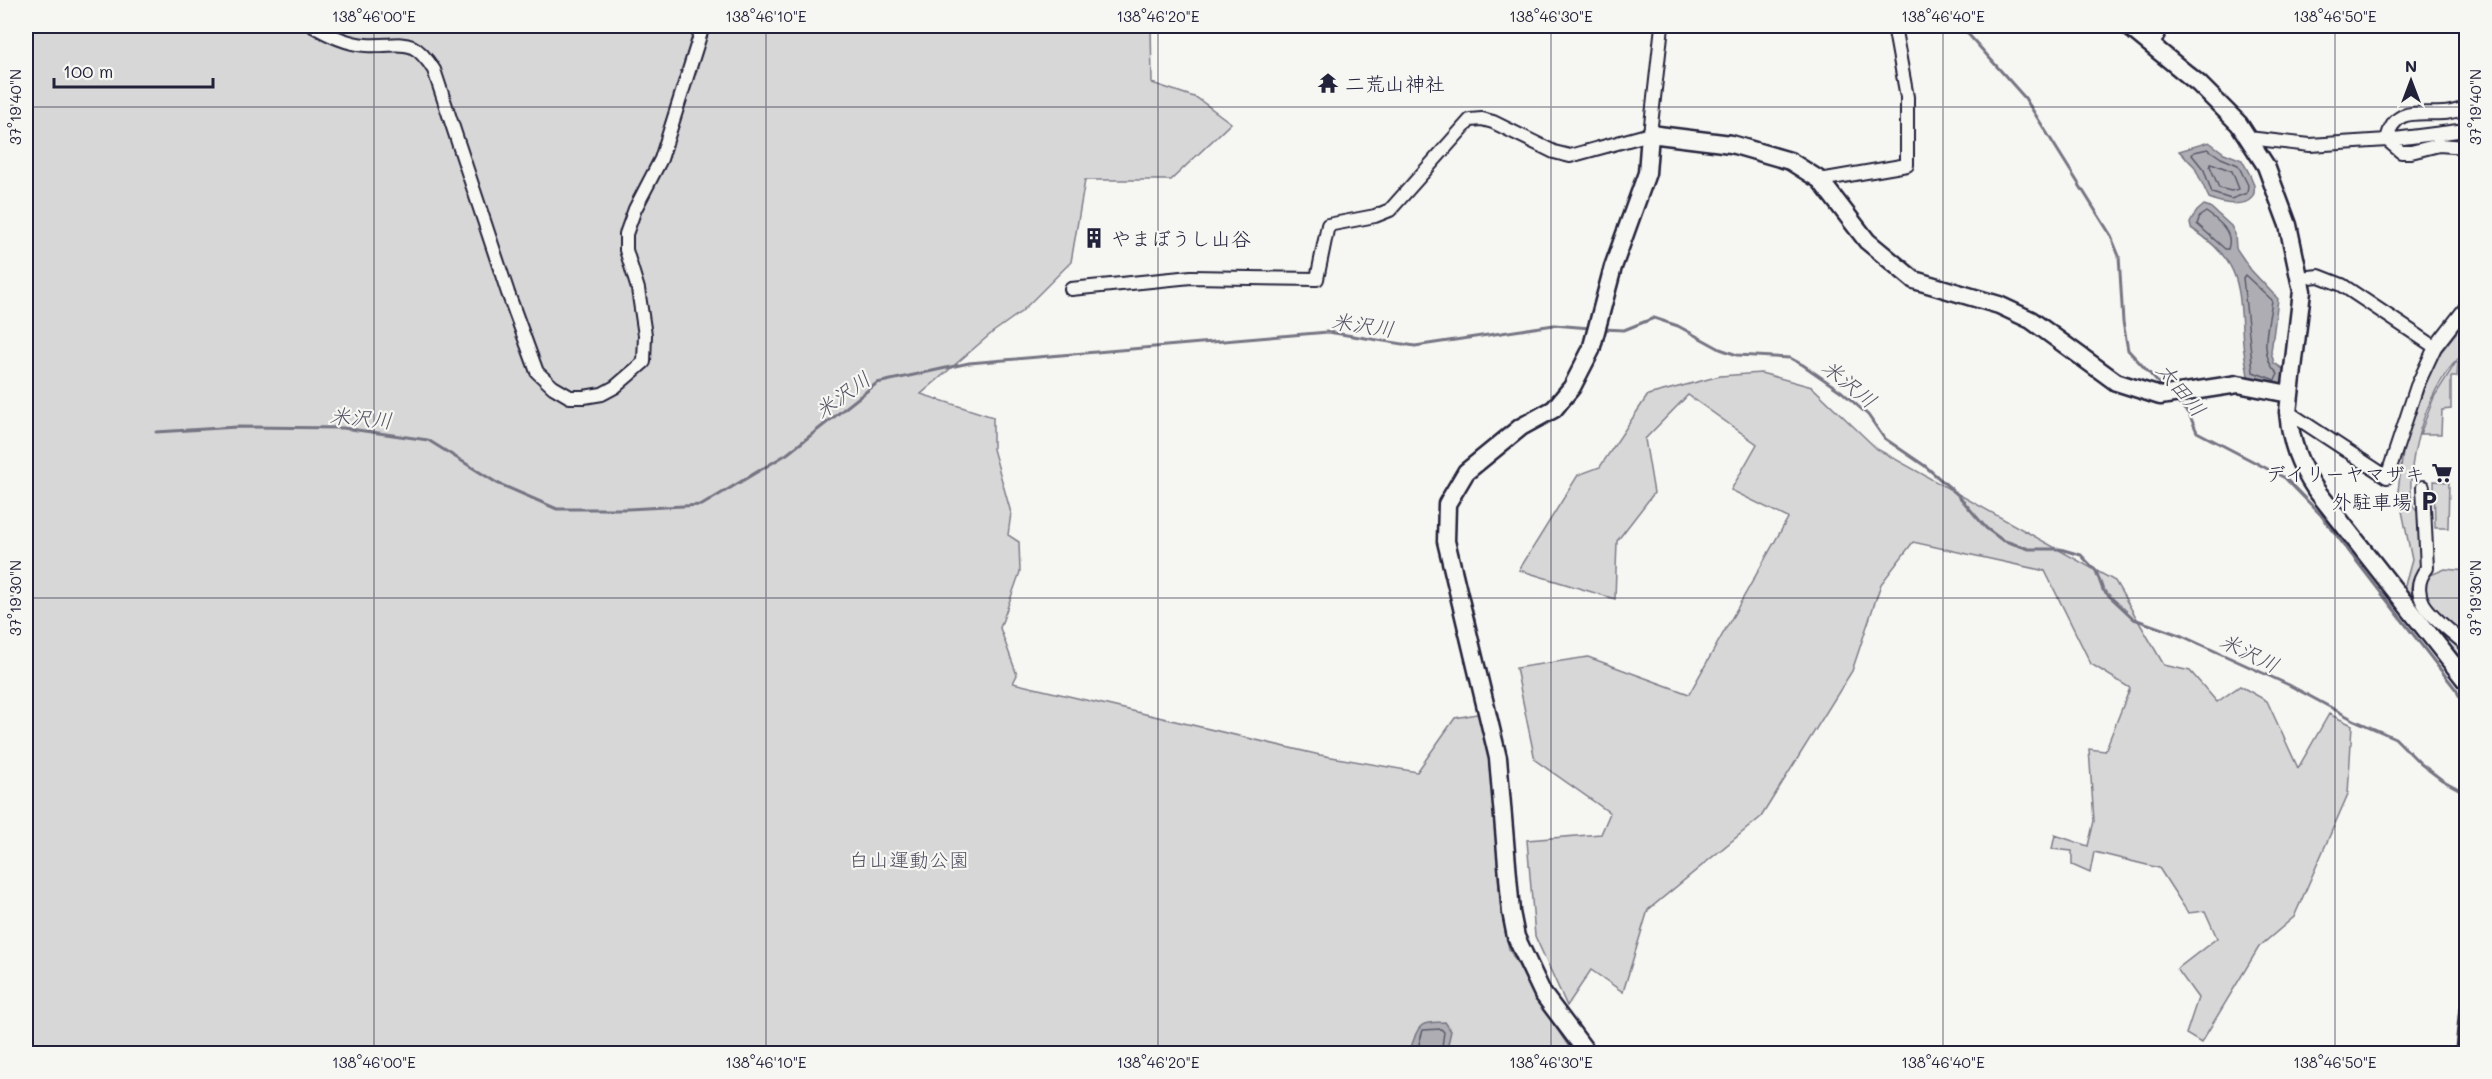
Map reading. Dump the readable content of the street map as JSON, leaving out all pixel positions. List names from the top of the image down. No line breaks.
{"water":["米沢川","太田川"],"parks":["白山運動公園"],"places":{"temple":["二荒山神社"],"building":["やまぼうし山谷"],"supermarket":["デイリーヤマザキ"],"parking":["外駐車場"]},"scale_bar":"100 m","north":"top","coordinates":["138°46'00\"E","138°46'10\"E","138°46'20\"E","138°46'30\"E","138°46'40\"E","138°46'50\"E","37°19'40\"N","37°19'30\"N"]}
